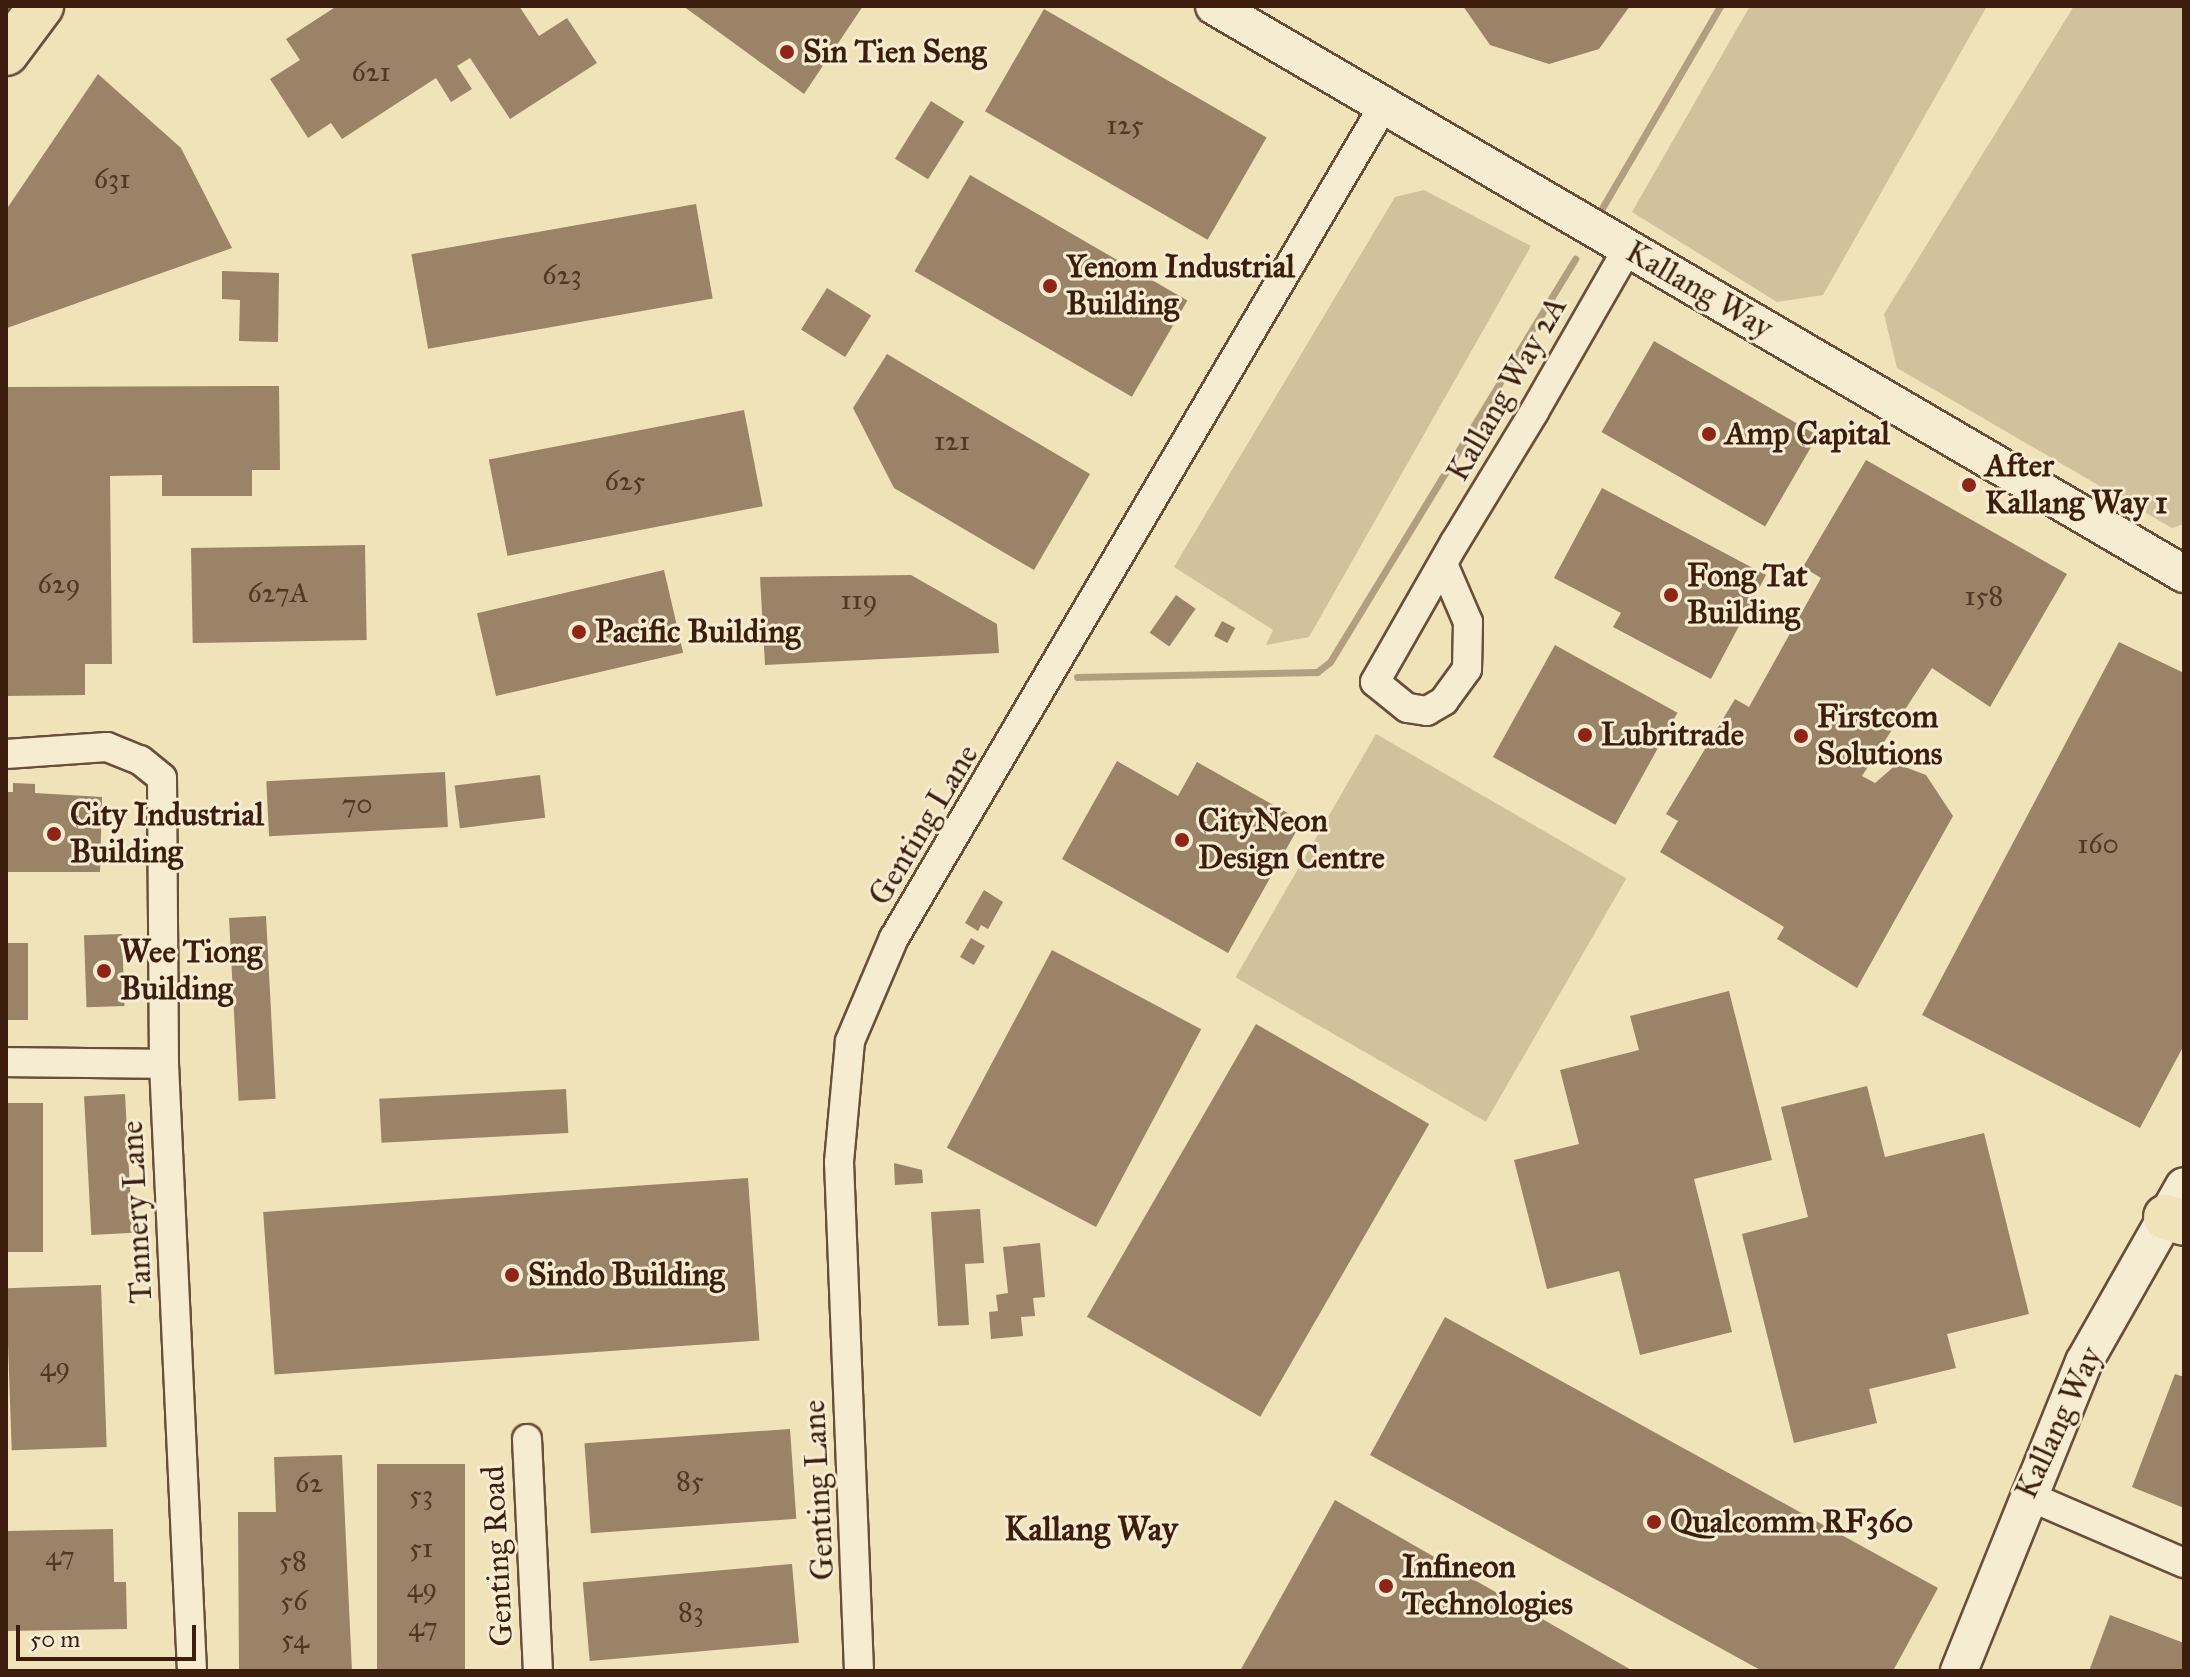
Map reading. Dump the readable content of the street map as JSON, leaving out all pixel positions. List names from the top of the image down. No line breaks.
{"streets":{"street":["Kallang Way","Kallang Way 2A","Genting Lane","Tannery Lane","Genting Road"]},"crossings":[["Kallang Way","Kallang Way 2A"],["Kallang Way","Genting Lane"]],"districts":["Kallang Way"],"places":["Sin Tien Seng","Yenom Industrial Building","Amp Capital","After Kallang Way 1","Fong Tat Building","Pacific Building","Lubritrade","Firstcom Solutions","City Industrial Building","CityNeon Design Centre","Wee Tiong Building","Sindo Building","Qualcomm RF360","Infineon Technologies"],"house_numbers":["621","125","631","623","121","625","629","627A","158","119","70","160","49","85","62","53","51","47","58","49","56","83","47","54"],"scale_bar":"50 m"}
